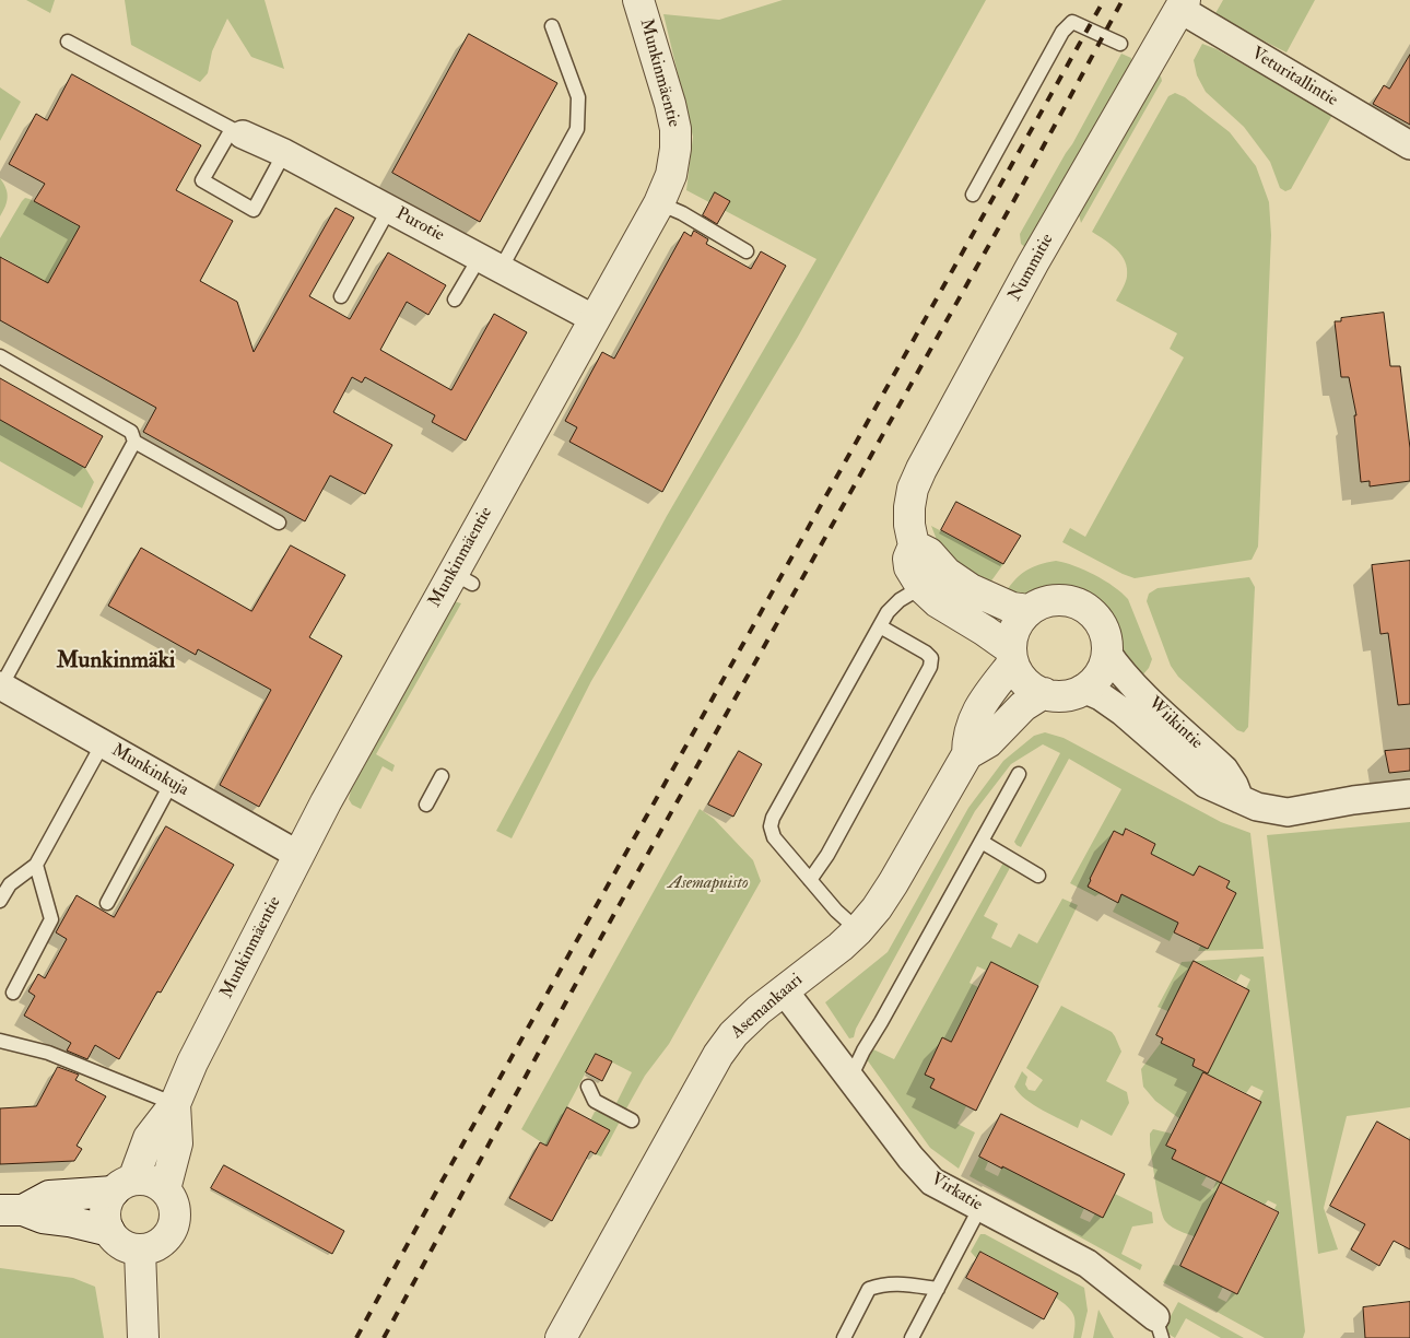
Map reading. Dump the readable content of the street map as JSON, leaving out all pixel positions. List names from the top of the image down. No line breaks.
{"streets":{"street":["Munkinmäentie","Veturitallintie","Purotie","Nummitie","Wiikintie","Munkinkuja","Asemankaari","Virkatie"]},"crossings":[["Munkinmäentie","Purotie"],["Munkinmäentie","Munkinkuja"],["Veturitallintie","Nummitie"],["Nummitie","Wiikintie"],["Nummitie","Asemankaari"],["Wiikintie","Asemankaari"],["Asemankaari","Virkatie"]],"districts":["Munkinmäki"],"parks":["Asemapuisto"]}
